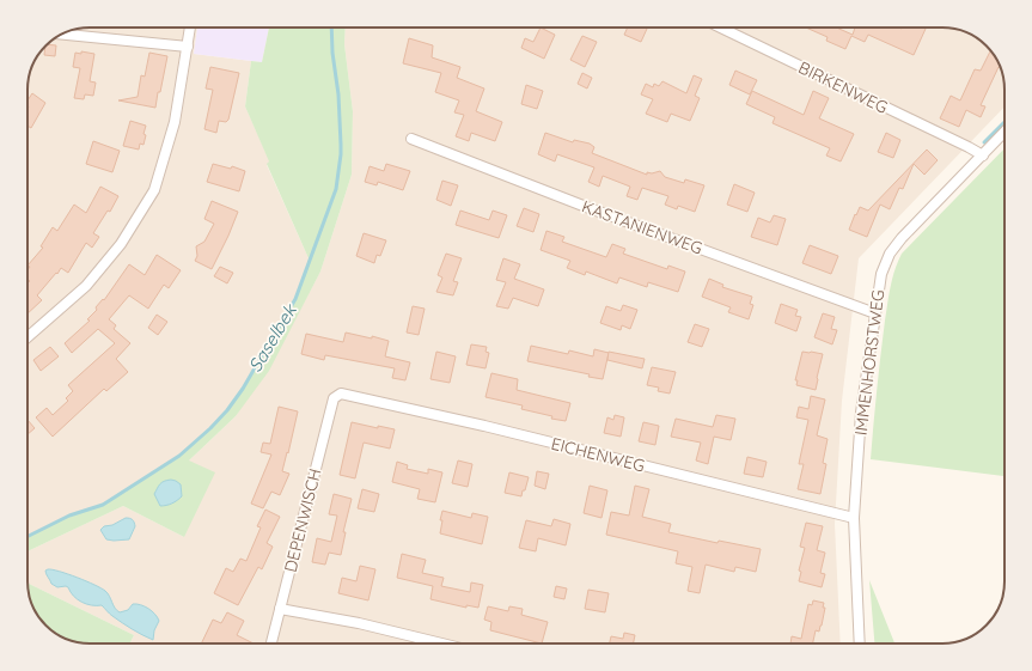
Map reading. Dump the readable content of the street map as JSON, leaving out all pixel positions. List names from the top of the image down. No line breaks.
{"streets":{"street":["BIRKENWEG","KASTANIENWEG","IMMENHORSTWEG","EICHENWEG","DEPENWISCH"]},"crossings":[["BIRKENWEG","IMMENHORSTWEG"],["KASTANIENWEG","IMMENHORSTWEG"],["IMMENHORSTWEG","EICHENWEG"],["EICHENWEG","DEPENWISCH"]],"water":["Saselbek"]}
